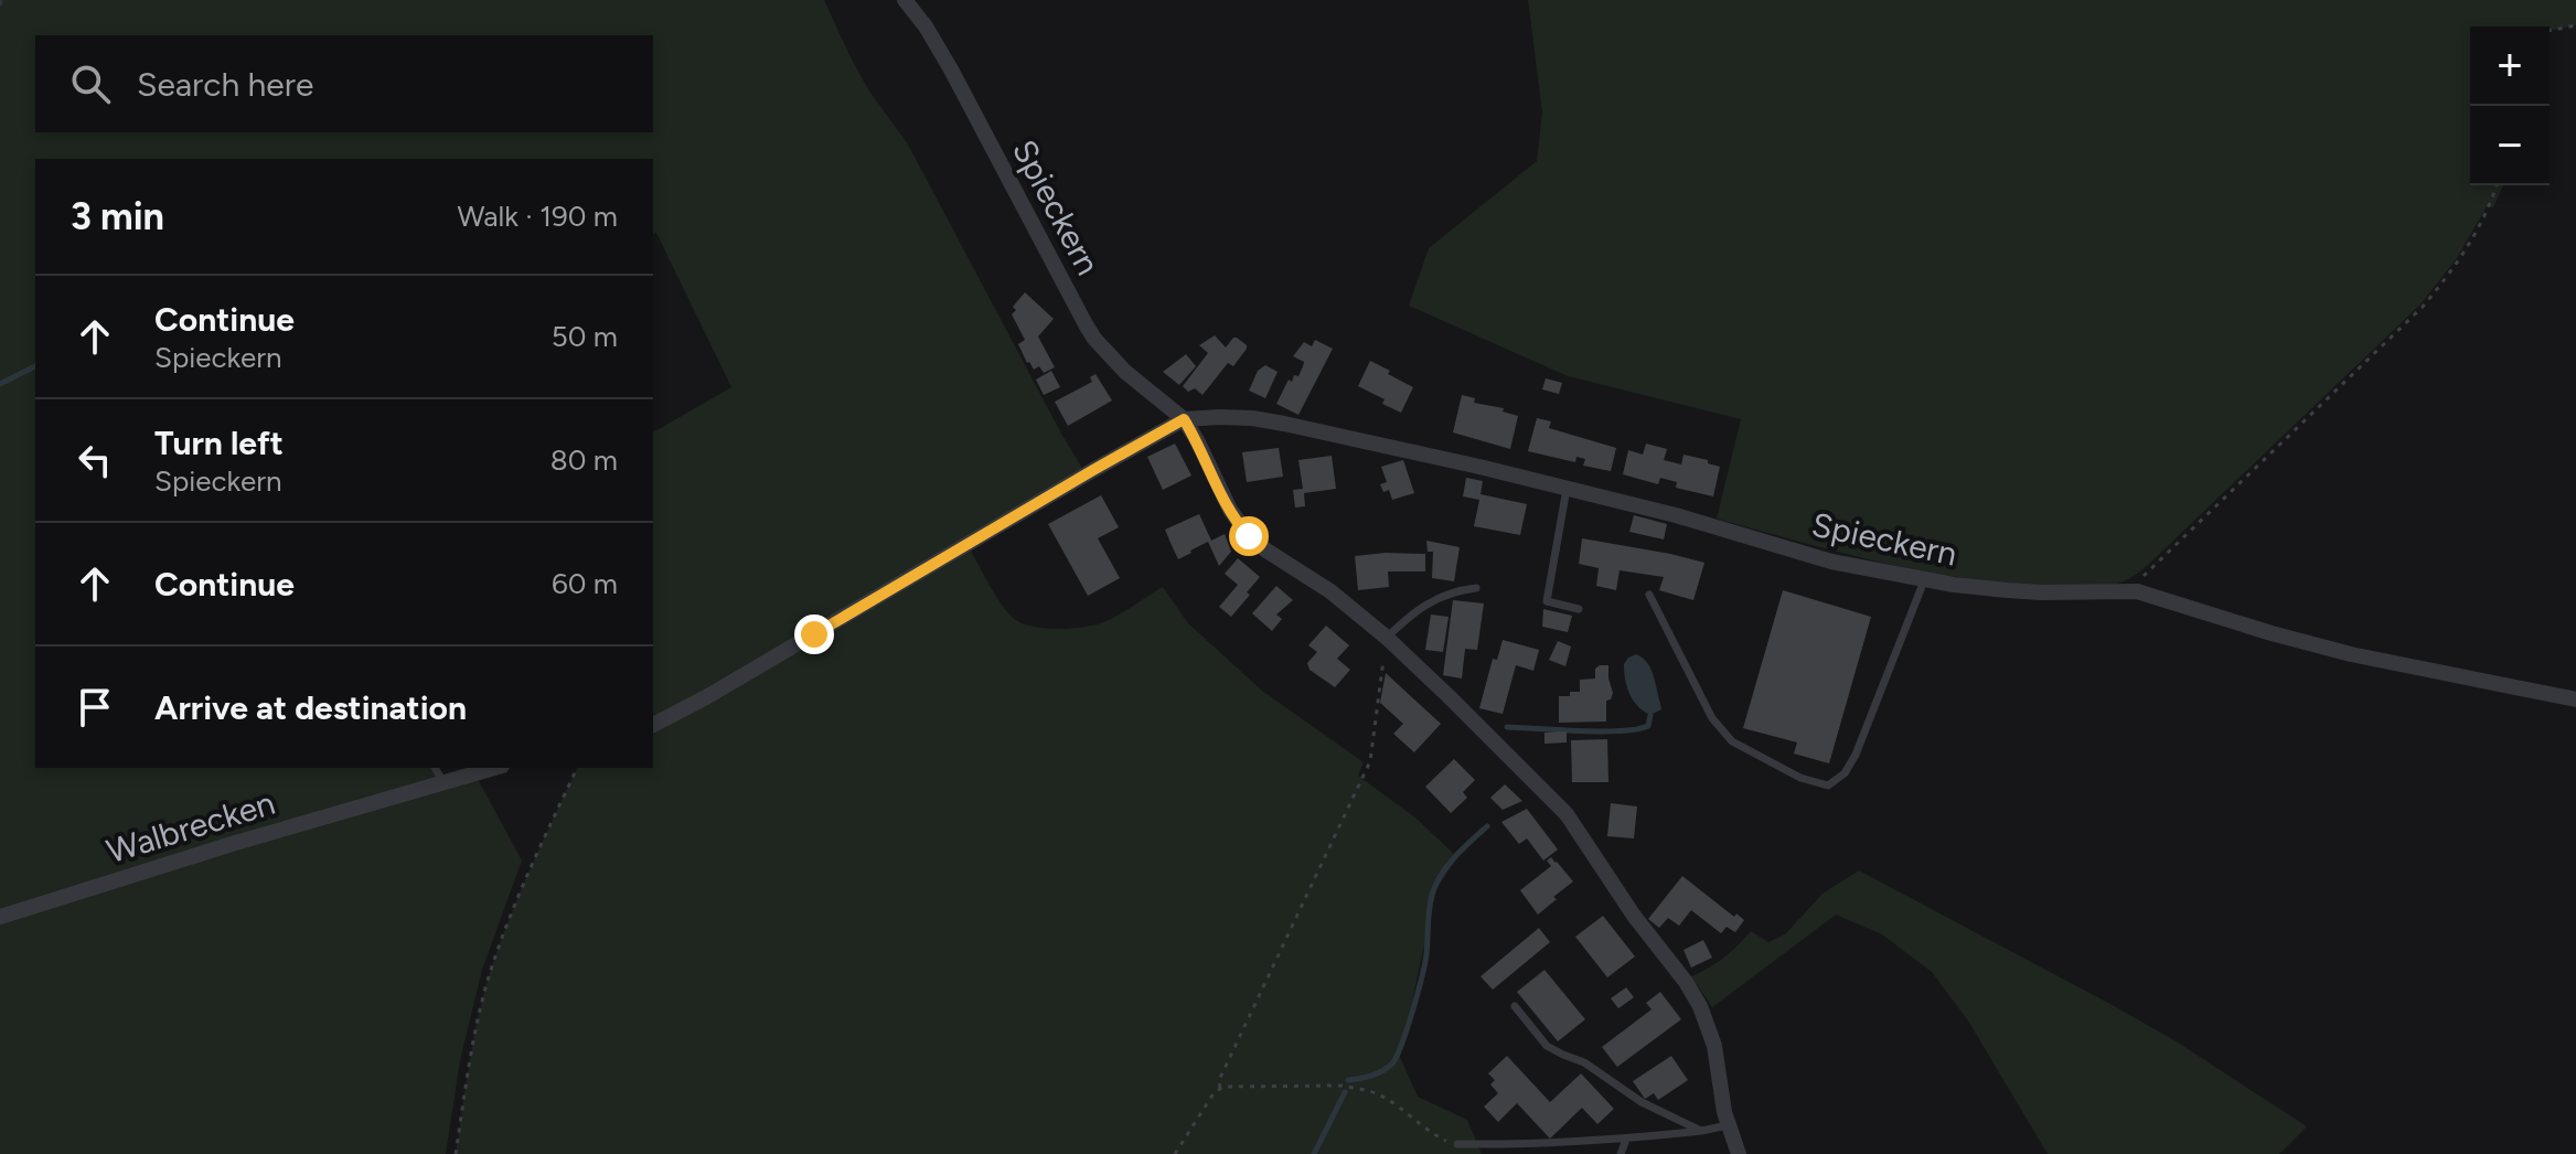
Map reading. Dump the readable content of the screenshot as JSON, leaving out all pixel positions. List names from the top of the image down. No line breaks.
{"streets":{"street":["Spieckern","Walbrecken"]},"page":{"map_buttons":["+","−"],"search":"Search here","heading":["3 min","Walk · 190 m"],"list":[["Continue","Spieckern","50 m"],["Turn left","Spieckern","80 m"],["Continue","60 m"],"Arrive at destination"]}}
